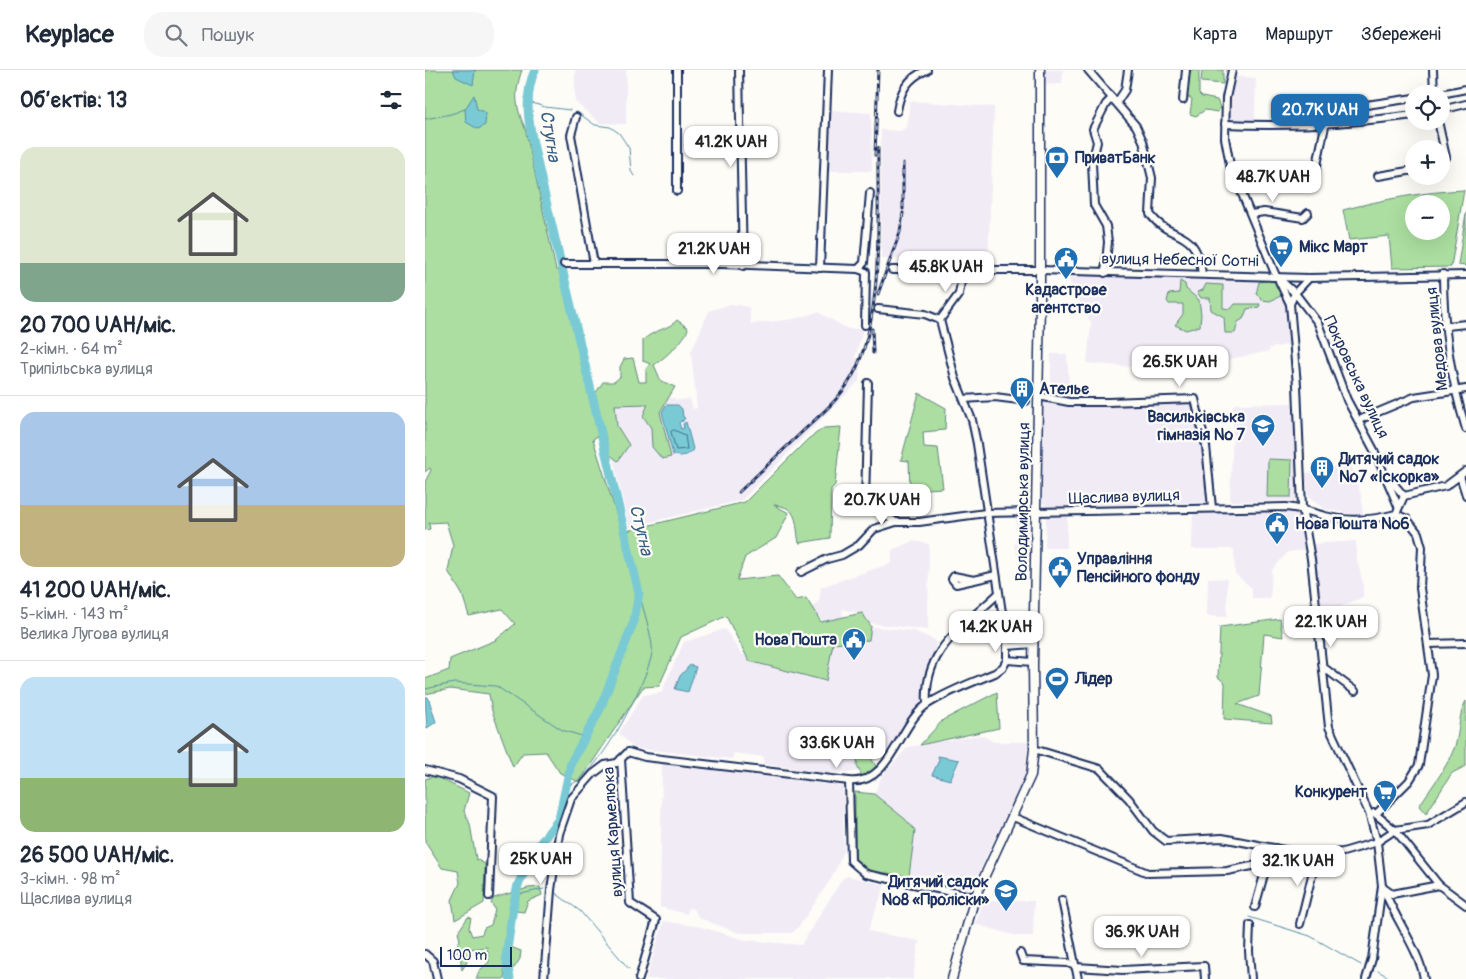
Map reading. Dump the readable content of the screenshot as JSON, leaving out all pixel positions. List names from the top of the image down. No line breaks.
{"streets":{"main road":["Володимирська вулиця"],"street":["вулиця Небесної Сотні","Медова вулиця","Покровська вулиця","Щаслива вулиця","вулиця Кармелюка"]},"crossings":[["вулиця Небесної Сотні","Медова вулиця"],["вулиця Небесної Сотні","Покровська вулиця"],["вулиця Небесної Сотні","Володимирська вулиця"],["Щаслива вулиця","Володимирська вулиця"]],"water":["Стугна"],"places":{"bank":["ПриватБанк"],"supermarket":["Мікс Март","Конкурент"],"public building":["Кадастрове агентство","Нова Пошта №6","Управління Пенсійного фонду","Нова Пошта"],"building":["Ательє","Дитячий садок №7 «Іскорка»"],"school or university":["Васильківська гімназія № 7","Дитячий садок №8 «Проліски»"],"sports":["Лідер"]},"scale_bar":"100 m","page":{"header":"Keyplace","search":"Пошук","nav":["Карта","Маршрут","Збережені"],"heading":"Об’єктів: 13","map_buttons":["+","−"],"price":["20.7K UAH","41.2K UAH","48.7K UAH","21.2K UAH","45.8K UAH","26.5K UAH","20.7K UAH","22.1K UAH","14.2K UAH","33.6K UAH","25K UAH","32.1K UAH","36.9K UAH"],"list":[{"name":"20 700 UAH/міс.","note":"2-кімн. · 64 m² · Трипільська вулиця"},{"name":"41 200 UAH/міс.","note":"5-кімн. · 143 m² · Велика Лугова вулиця"},{"name":"26 500 UAH/міс.","note":"3-кімн. · 98 m² · Щаслива вулиця"}],"scale":"100 m"}}
